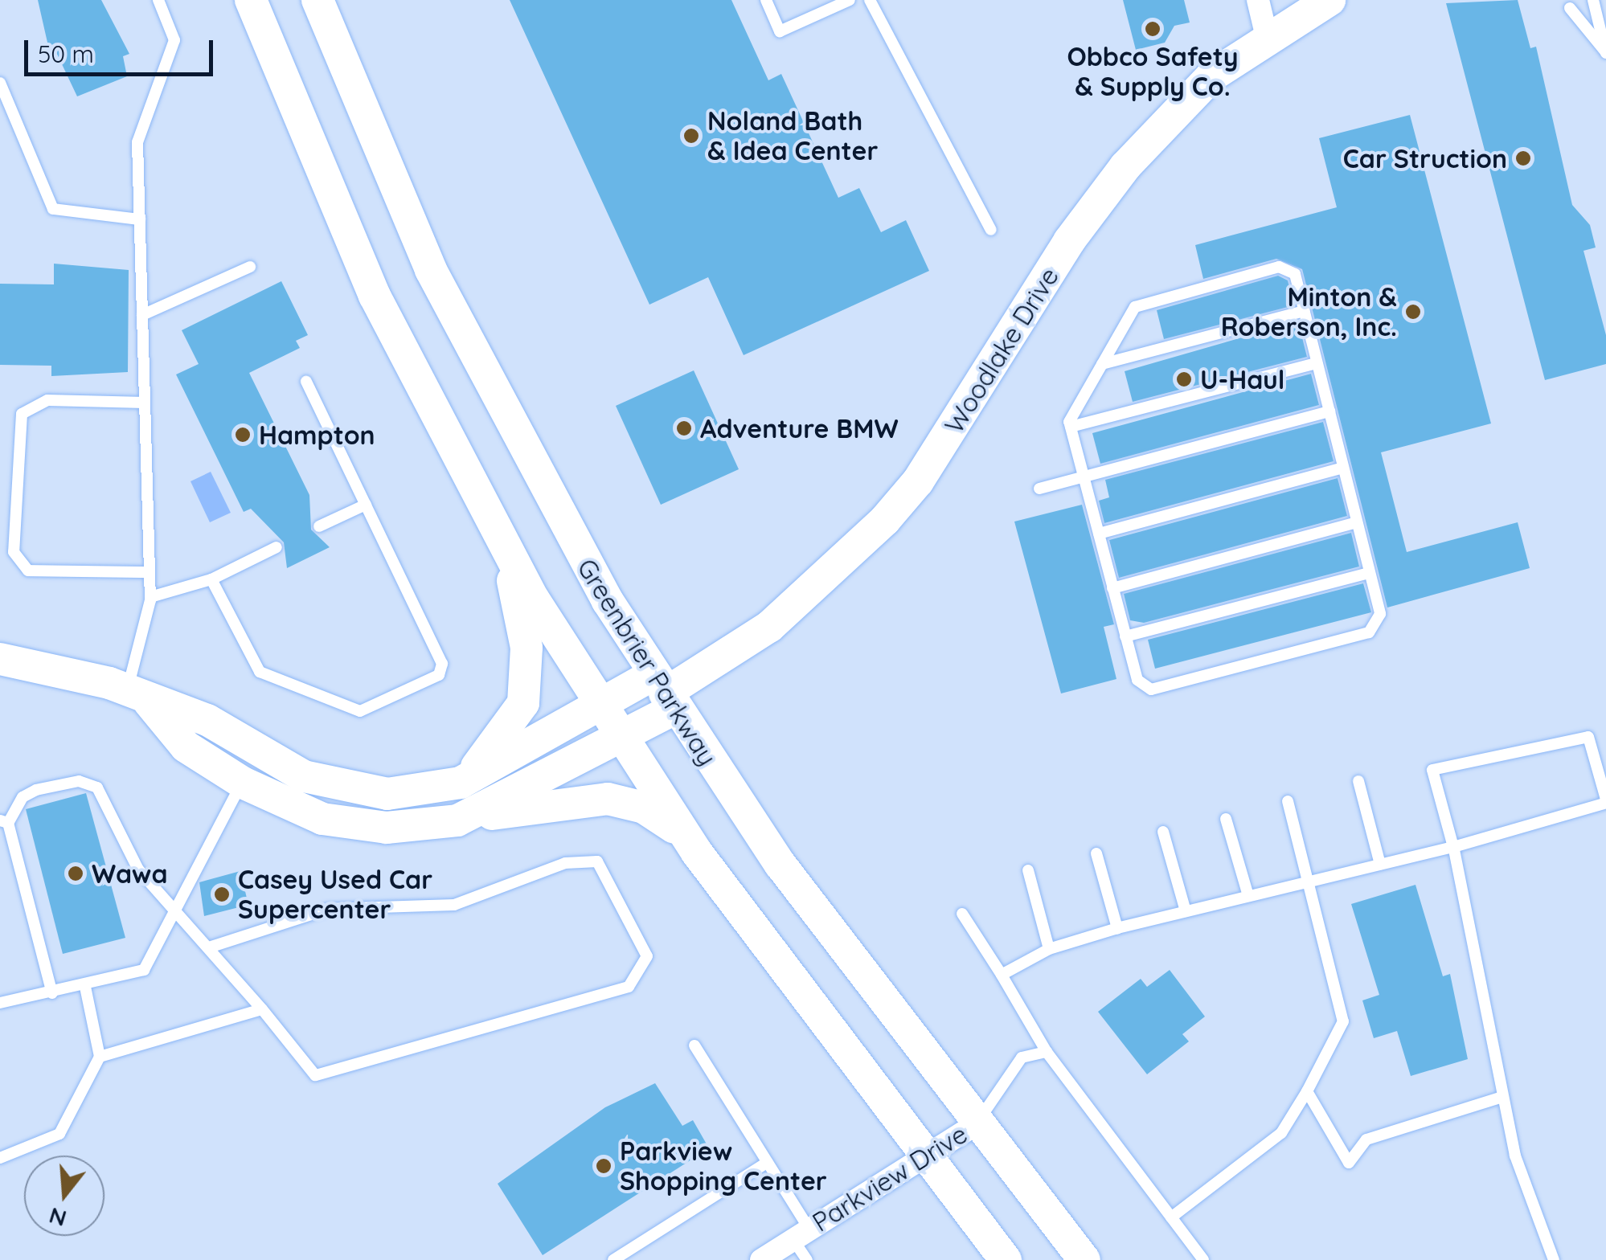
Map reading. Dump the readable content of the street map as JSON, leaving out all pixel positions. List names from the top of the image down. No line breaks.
{"streets":{"main road":["Woodlake Drive","Greenbrier Parkway"],"street":["Parkview Drive"]},"crossings":[["Woodlake Drive","Greenbrier Parkway"],["Greenbrier Parkway","Parkview Drive"]],"places":["Obbco Safety & Supply Co.","Noland Bath & Idea Center","Car Struction","Minton & Roberson, Inc.","U-Haul","Adventure BMW","Hampton","Wawa","Casey Used Car Supercenter","Parkview Shopping Center"],"scale_bar":"50 m","north":"bottom"}
